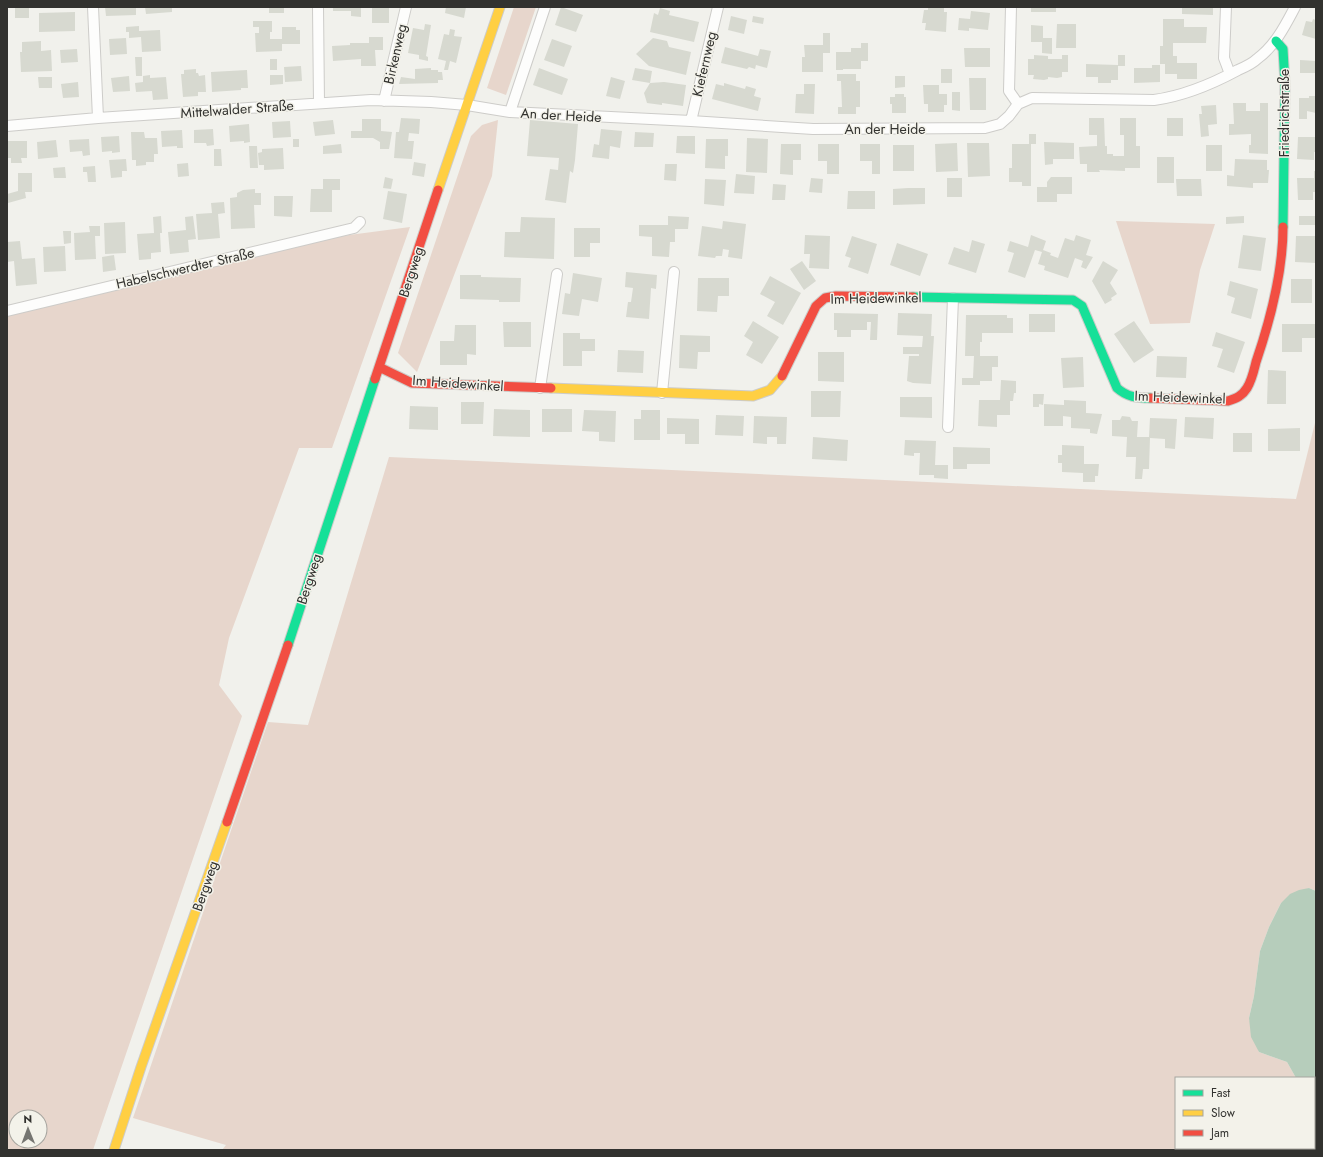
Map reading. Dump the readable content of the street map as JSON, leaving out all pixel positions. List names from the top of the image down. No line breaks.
{"streets":{"street":["Birkenweg","Kiefernweg","Mittelwalder Straße","Friedrichstraße","An der Heide","Habelschwerdter Straße","Bergweg","Im Heidewinkel"]},"crossings":[["Birkenweg","Mittelwalder Straße"],["Kiefernweg","An der Heide"],["Mittelwalder Straße","An der Heide"],["Mittelwalder Straße","Bergweg"],["Friedrichstraße","Im Heidewinkel"],["An der Heide","Bergweg"],["Bergweg","Im Heidewinkel"]],"legend":["Fast","Slow","Jam"],"north":"top"}
